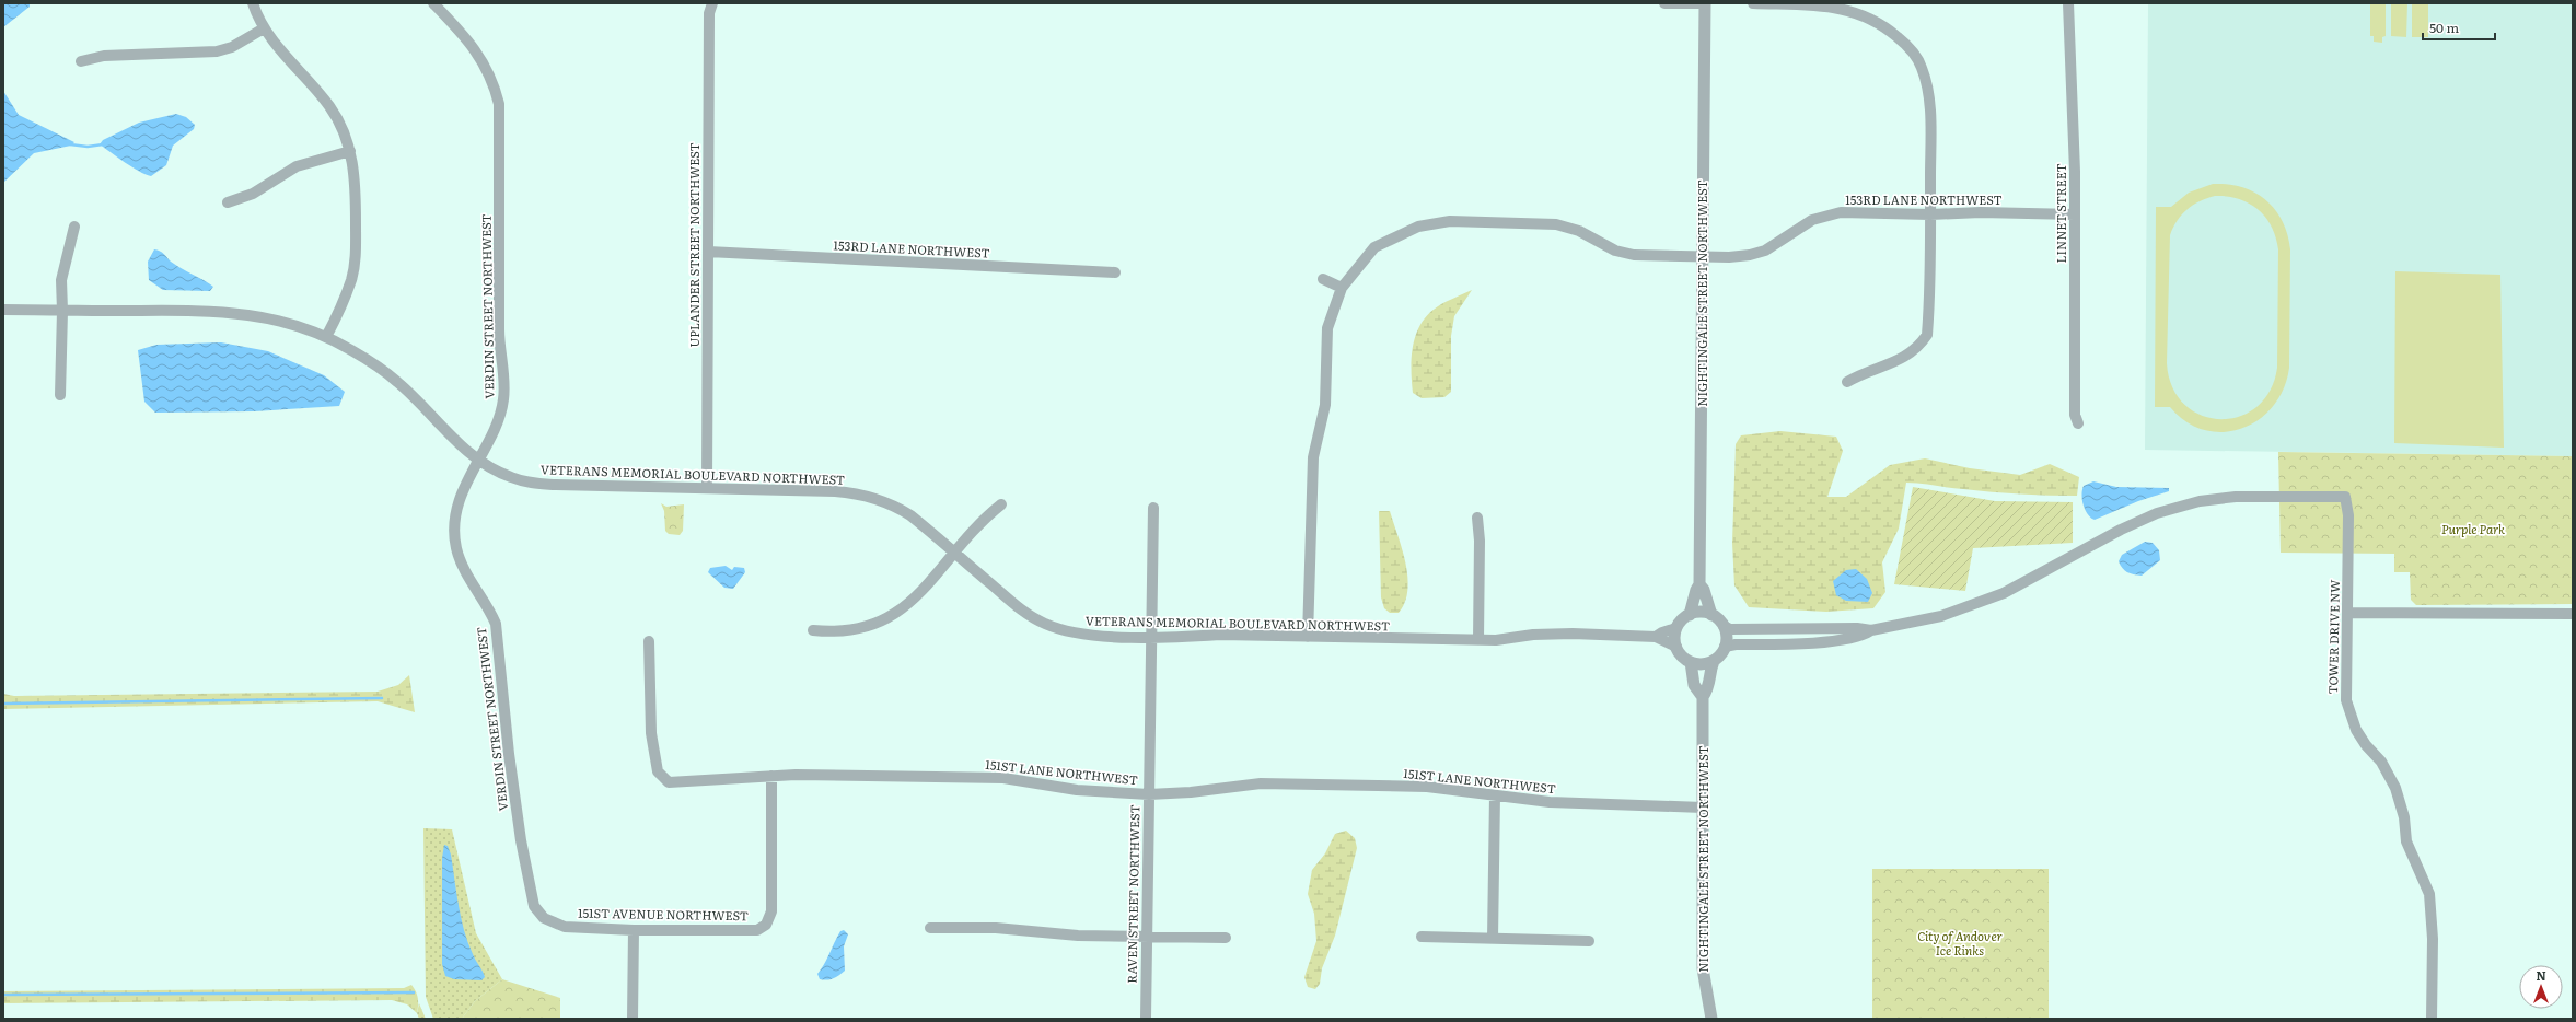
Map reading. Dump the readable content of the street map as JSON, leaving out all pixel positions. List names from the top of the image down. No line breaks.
{"streets":{"street":["153RD LANE NORTHWEST","LINNET STREET","UPLANDER STREET NORTHWEST","NIGHTINGALE STREET NORTHWEST","VERDIN STREET NORTHWEST","VETERANS MEMORIAL BOULEVARD NORTHWEST","TOWER DRIVE NW","151ST LANE NORTHWEST","RAVEN STREET NORTHWEST","151ST AVENUE NORTHWEST"]},"crossings":[["153RD LANE NORTHWEST","LINNET STREET"],["153RD LANE NORTHWEST","UPLANDER STREET NORTHWEST"],["153RD LANE NORTHWEST","NIGHTINGALE STREET NORTHWEST"],["153RD LANE NORTHWEST","VETERANS MEMORIAL BOULEVARD NORTHWEST"],["UPLANDER STREET NORTHWEST","VETERANS MEMORIAL BOULEVARD NORTHWEST"],["NIGHTINGALE STREET NORTHWEST","VETERANS MEMORIAL BOULEVARD NORTHWEST"],["NIGHTINGALE STREET NORTHWEST","151ST LANE NORTHWEST"],["VERDIN STREET NORTHWEST","VETERANS MEMORIAL BOULEVARD NORTHWEST"],["VERDIN STREET NORTHWEST","151ST AVENUE NORTHWEST"],["VETERANS MEMORIAL BOULEVARD NORTHWEST","RAVEN STREET NORTHWEST"],["151ST LANE NORTHWEST","RAVEN STREET NORTHWEST"],["151ST LANE NORTHWEST","151ST AVENUE NORTHWEST"]],"parks":["Purple Park","City of Andover Ice Rinks"],"scale_bar":"50 m","north":"top"}
